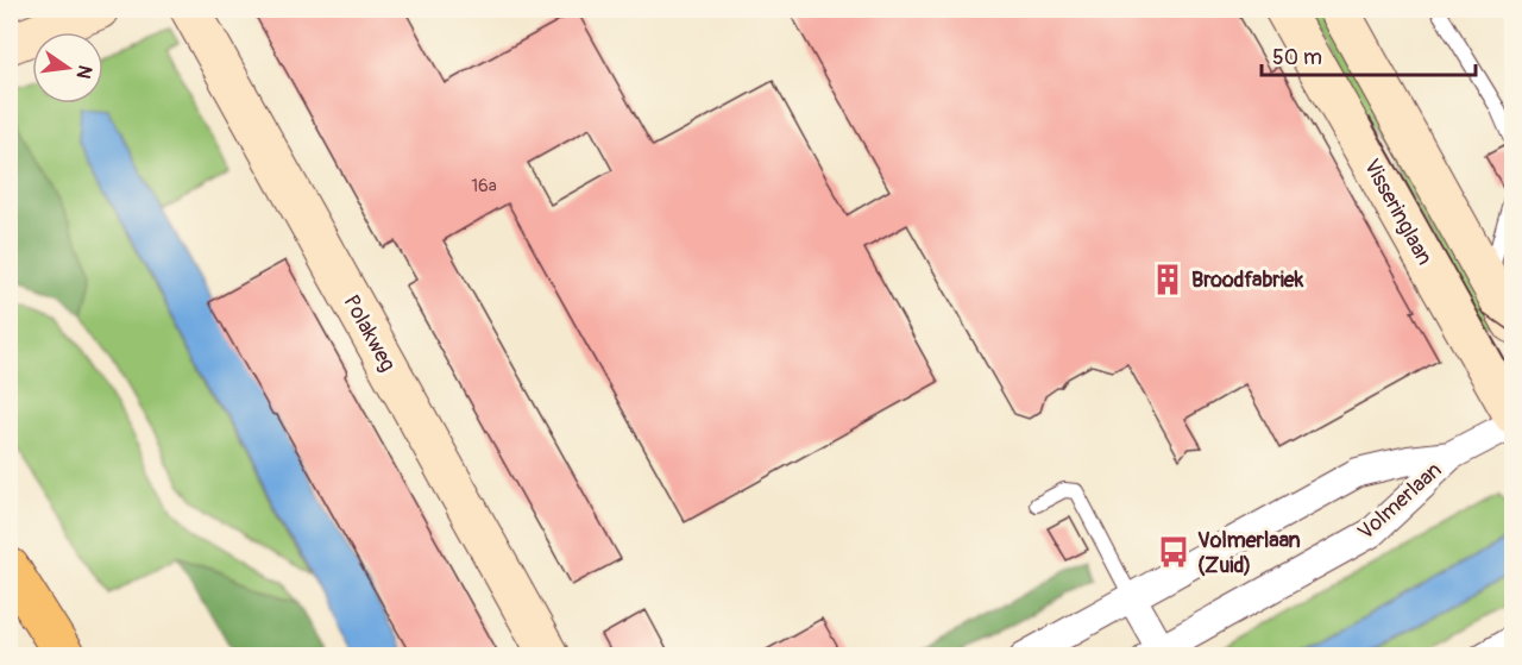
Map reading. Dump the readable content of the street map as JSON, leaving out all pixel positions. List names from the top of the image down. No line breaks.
{"streets":{"street":["Visseringlaan","Polakweg","Volmerlaan"]},"places":{"building":["Broodfabriek"],"bus stop":["Volmerlaan (Zuid)"]},"house_numbers":["16a"],"scale_bar":"50 m","north":"right"}
